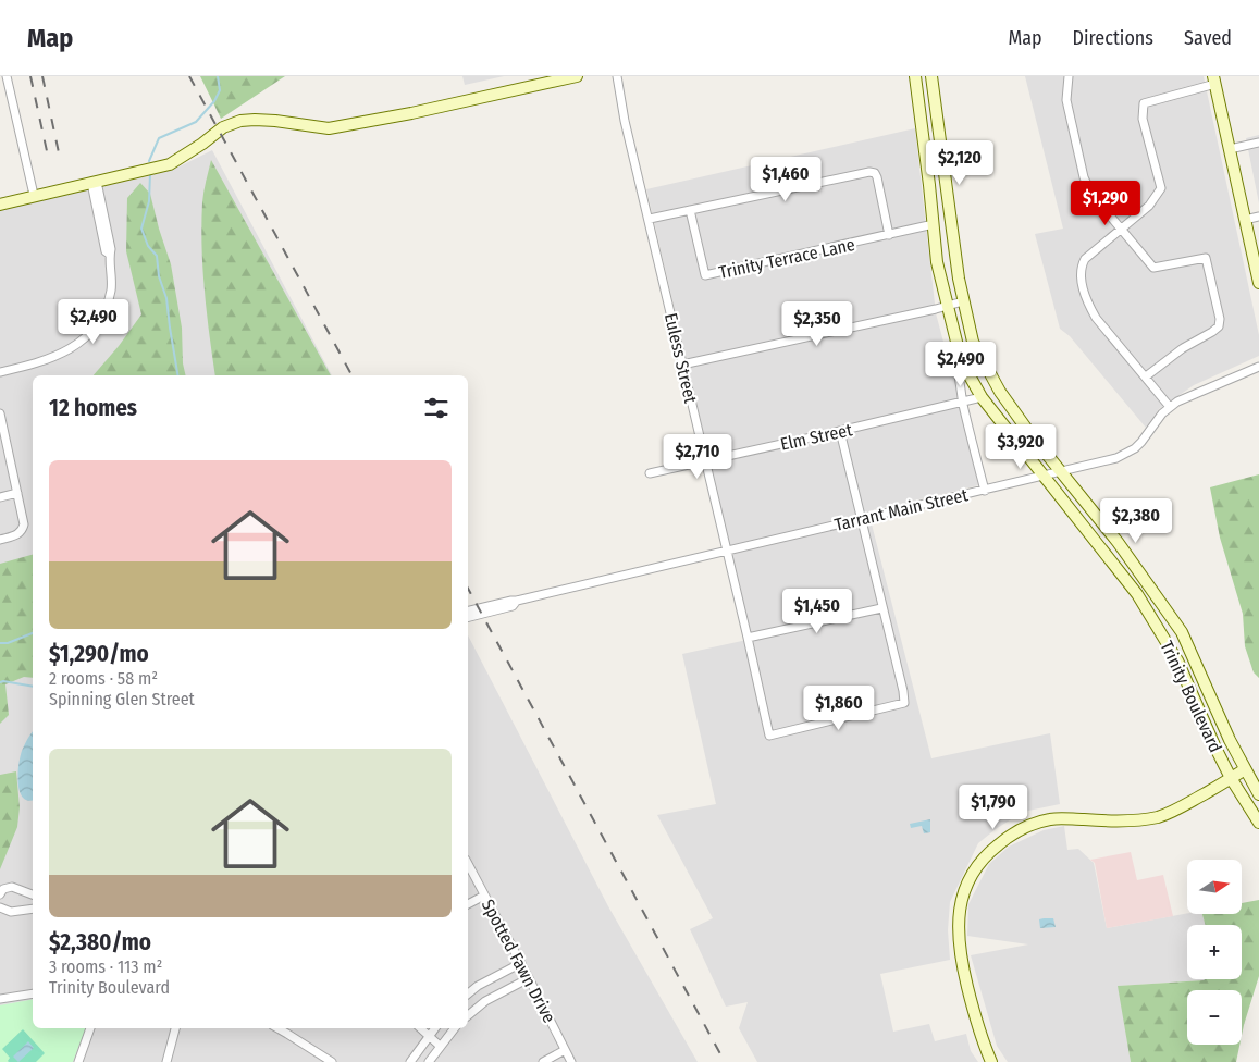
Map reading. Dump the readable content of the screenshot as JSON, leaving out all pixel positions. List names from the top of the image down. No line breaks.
{"streets":{"main road":["Trinity Boulevard"],"street":["Trinity Terrace Lane","Euless Street","Elm Street","Tarrant Main Street","Spotted Fawn Drive"]},"crossings":[["Trinity Terrace Lane","Trinity Boulevard"],["Euless Street","Elm Street"],["Euless Street","Tarrant Main Street"],["Elm Street","Trinity Boulevard"],["Tarrant Main Street","Trinity Boulevard"]],"north":"right","page":{"header":"Map","nav":["Map","Directions","Saved"],"price":["$2,120","$1,460","$1,290","$2,490","$2,350","$2,490","$3,920","$2,710","$2,380","$1,450","$1,860","$1,790"],"heading":"12 homes","list":[{"name":"$1,290/mo","note":"2 rooms · 58 m² · Spinning Glen Street"},{"name":"$2,380/mo","note":"3 rooms · 113 m² · Trinity Boulevard"}],"map_buttons":["+","−"]}}
